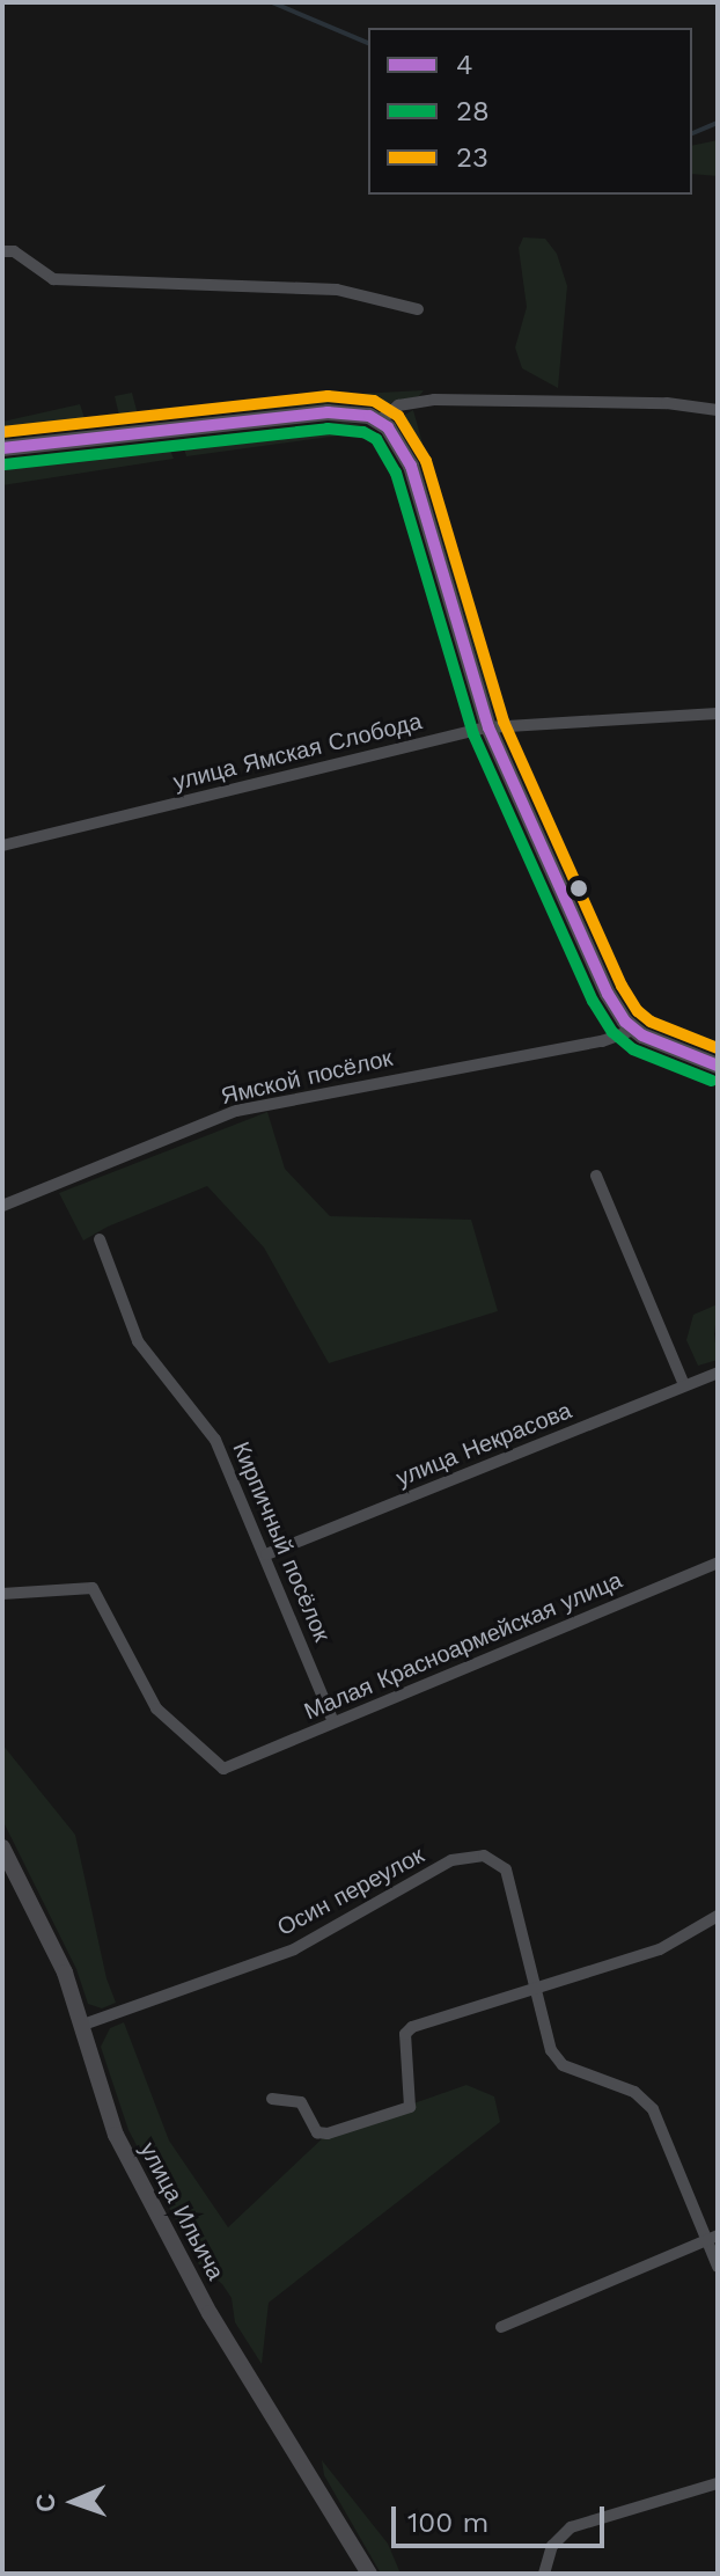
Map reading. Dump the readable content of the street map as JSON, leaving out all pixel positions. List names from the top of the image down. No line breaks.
{"streets":{"main road":["улица Ильича"],"street":["улица Ямская Слобода","Ямской посёлок","улица Некрасова","Кирпичный посёлок","Малая Красноармейская улица","Осин переулок"]},"crossings":[["улица Некрасова","Кирпичный посёлок"],["Кирпичный посёлок","Малая Красноармейская улица"],["Осин переулок","улица Ильича"]],"lines":["transit line 23","transit line 4","transit line 28"],"legend":["4","28","23"],"scale_bar":"100 m","north":"left"}
